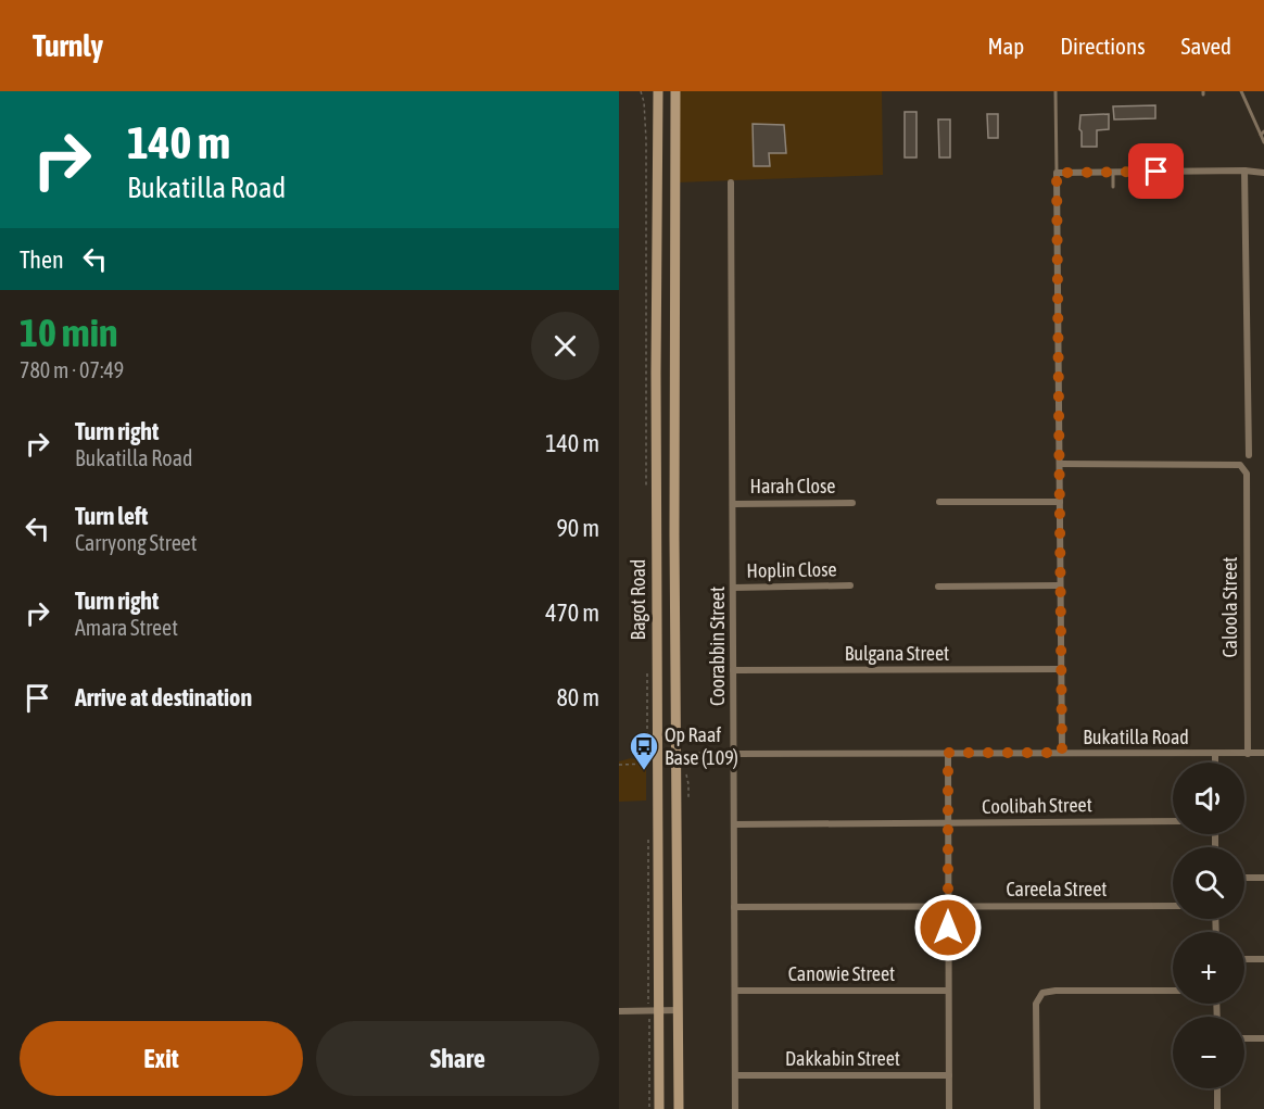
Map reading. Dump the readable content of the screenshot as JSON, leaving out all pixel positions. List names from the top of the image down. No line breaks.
{"streets":{"main road":["Bagot Road"],"street":["Harah Close","Hoplin Close","Caloola Street","Coorabbin Street","Bulgana Street","Bukatilla Road","Coolibah Street","Careela Street","Canowie Street","Dakkabin Street"]},"crossings":[["Harah Close","Coorabbin Street"],["Hoplin Close","Coorabbin Street"],["Caloola Street","Bukatilla Road"],["Coorabbin Street","Bulgana Street"],["Coorabbin Street","Bukatilla Road"],["Coorabbin Street","Coolibah Street"],["Coorabbin Street","Careela Street"],["Coorabbin Street","Canowie Street"],["Coorabbin Street","Dakkabin Street"]],"places":{"bus stop":["Op Raaf Base (109)"]},"page":{"header":"Turnly","nav":["Map","Directions","Saved"],"turn":["140 m","Bukatilla Road"],"then":"Then","heading":["10 min","780 m · 07:49"],"list":[{"name":"Turn right","note":"Bukatilla Road","value":"140 m"},{"name":"Turn left","note":"Carryong Street","value":"90 m"},{"name":"Turn right","note":"Amara Street","value":"470 m"},{"name":"Arrive at destination","value":"80 m"}],"map_buttons":["+","−"],"buttons":["Exit","Share"]}}
